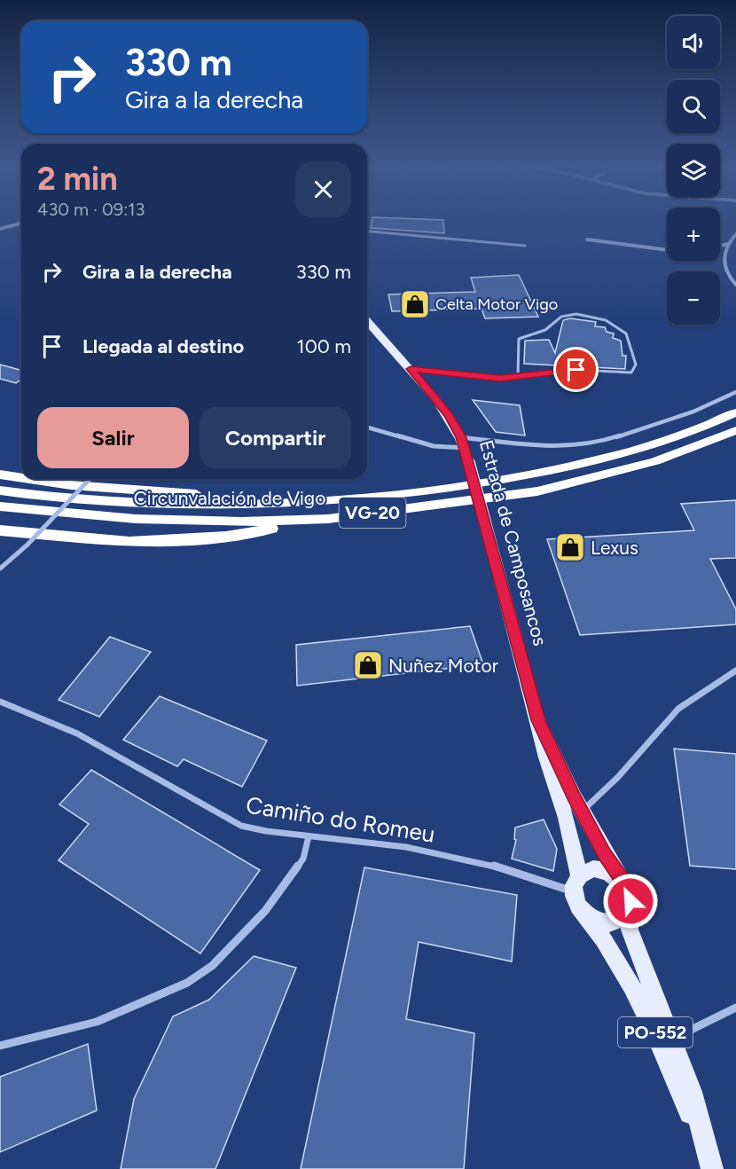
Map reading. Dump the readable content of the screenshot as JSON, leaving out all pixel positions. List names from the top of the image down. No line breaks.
{"streets":{"highway":["Circunvalación de Vigo","VG-20"],"main road":["Estrada de Camposancos","PO-552"],"street":["Camiño do Romeu"]},"crossings":[["Estrada de Camposancos","Camiño do Romeu"]],"places":{"shop":["Celta Motor Vigo","Lexus","Nuñez Motor"]},"page":{"map_buttons":["+","−"],"turn":["330 m","Gira a la derecha"],"heading":["2 min","430 m · 09:13"],"list":[{"name":"Gira a la derecha","value":"330 m"},{"name":"Llegada al destino","value":"100 m"}],"buttons":["Salir","Compartir"]}}
